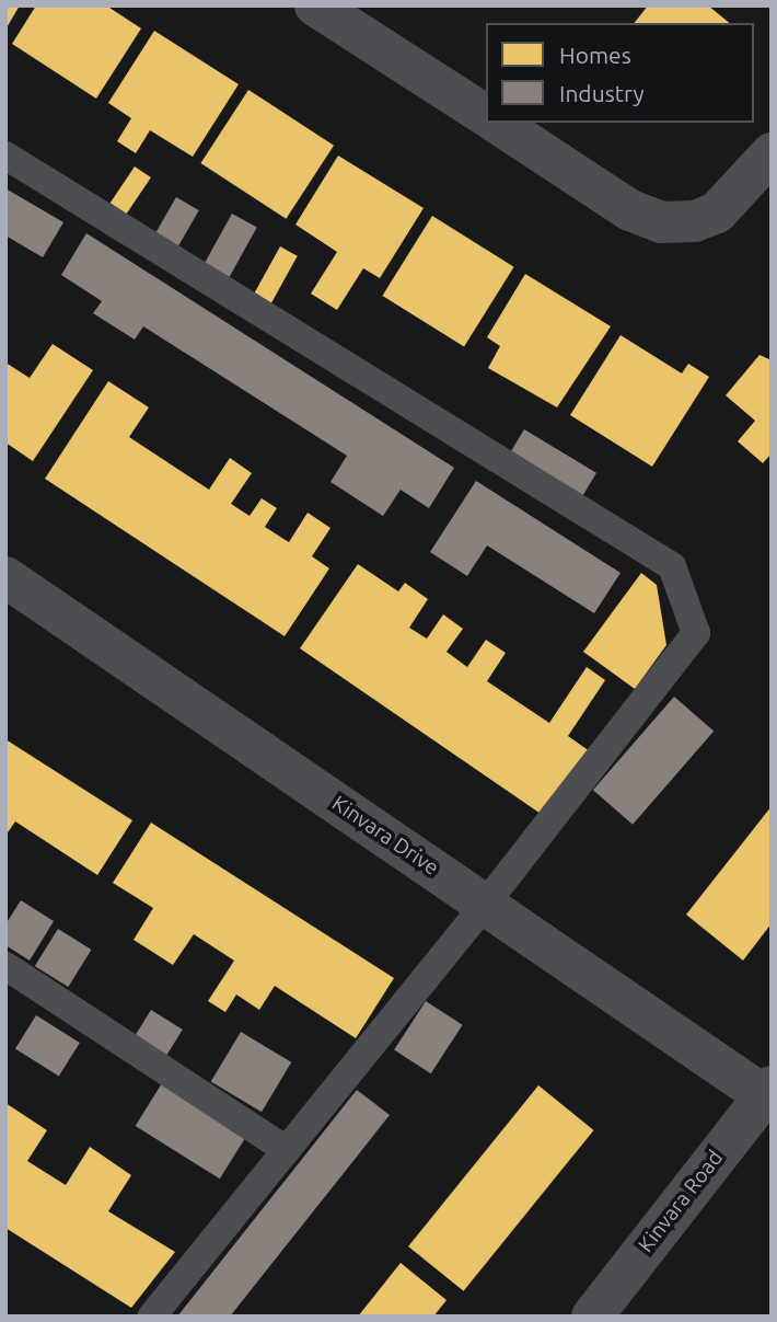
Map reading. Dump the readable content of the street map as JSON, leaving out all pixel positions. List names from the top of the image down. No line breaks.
{"streets":{"street":["Kinvara Drive","Kinvara Road"]},"crossings":[["Kinvara Drive","Kinvara Road"]],"legend":["Homes","Industry"]}
